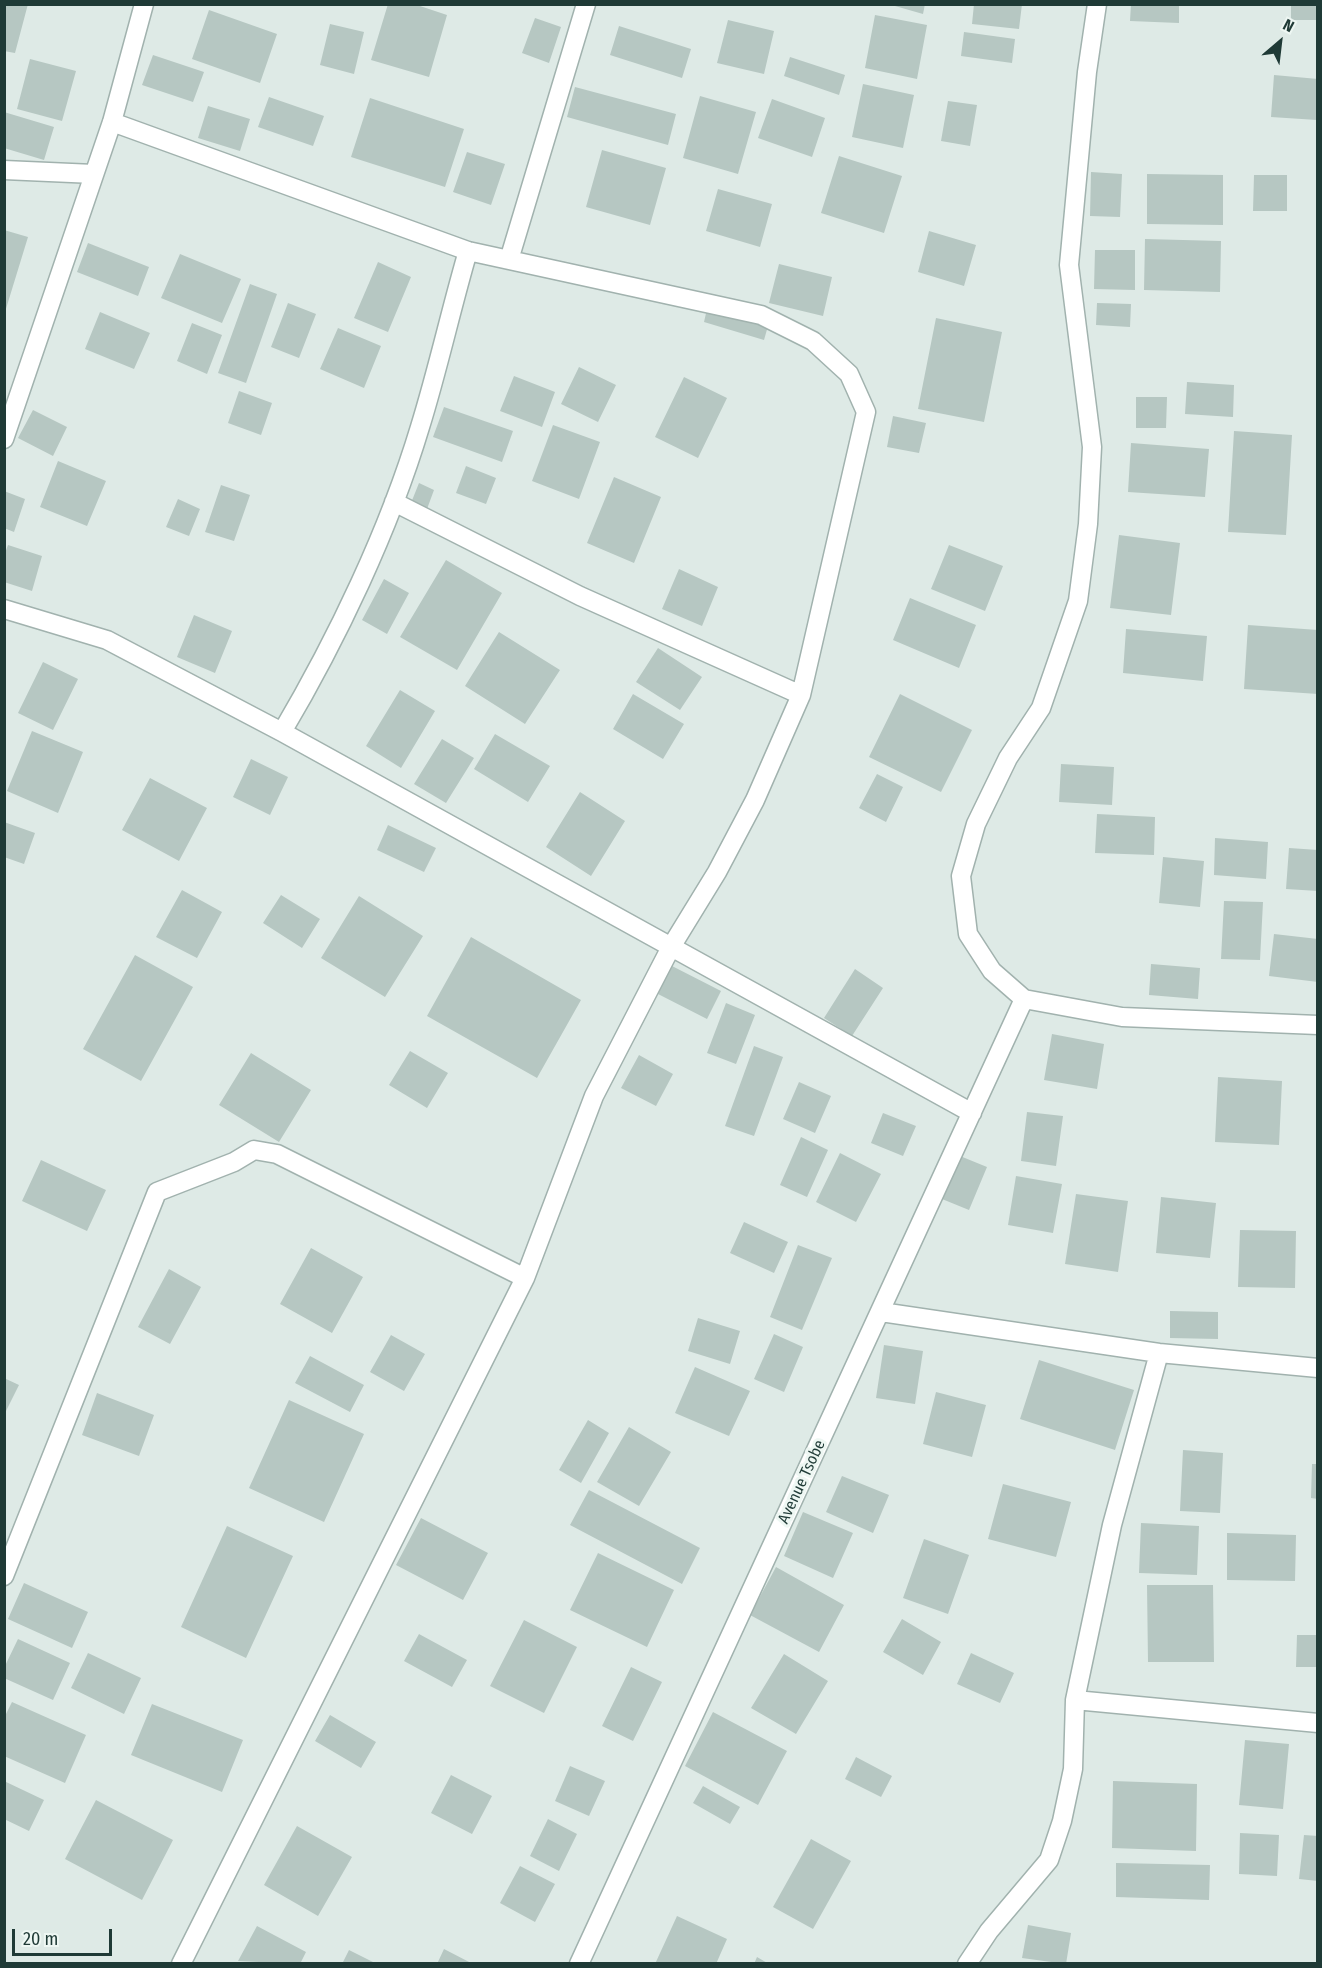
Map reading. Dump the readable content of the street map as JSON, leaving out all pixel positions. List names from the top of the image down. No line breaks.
{"streets":{"street":["Avenue Tsobe"]},"scale_bar":"20 m","north":"top right"}
